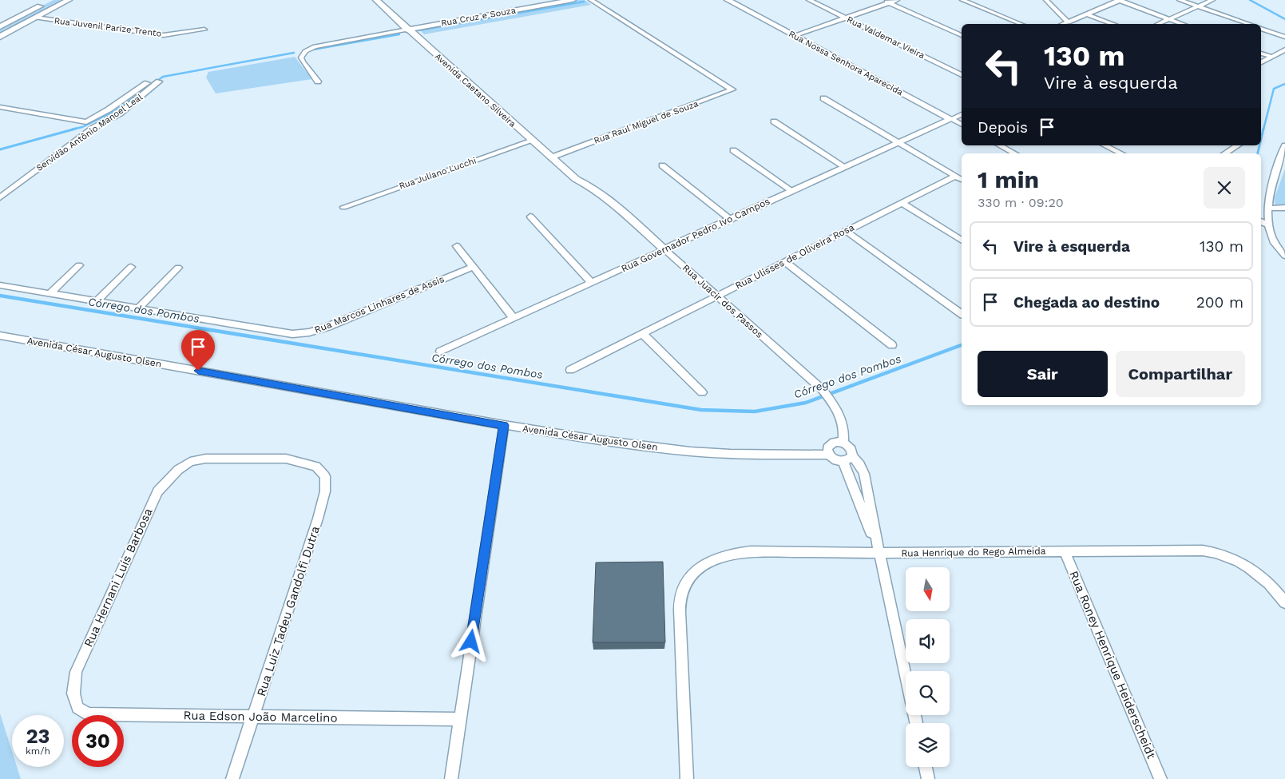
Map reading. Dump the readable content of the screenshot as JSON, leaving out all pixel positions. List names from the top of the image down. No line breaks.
{"streets":{"street":["Rua Cruz e Souza","Rua Juvenil Parize Trento","Rua Valdemar Vieira","Rua Nossa Senhora Aparecida","Avenida Caetano Silveira","Rua Raul Miguel de Souza","Servidão Antônio Manoel Leal","Rua Juliano Lucchi","Rua Governador Pedro Ivo Campos","Rua Ulisses de Oliveira Rosa","Rua Juacir dos Passos","Rua Marcos Linhares de Assis","Avenida César Augusto Olsen","Rua Henrique do Rego Almeida","Rua Hernani Luís Barbosa","Rua Luiz Tadeu Gandolfi Dutra","Rua Roney Henrique Heiderscheidt","Rua Edson João Marcelino"]},"crossings":[["Rua Cruz e Souza","Avenida Caetano Silveira"],["Rua Nossa Senhora Aparecida","Rua Governador Pedro Ivo Campos"],["Avenida Caetano Silveira","Rua Raul Miguel de Souza"],["Avenida Caetano Silveira","Rua Juliano Lucchi"],["Avenida Caetano Silveira","Rua Juacir dos Passos"],["Rua Governador Pedro Ivo Campos","Rua Juacir dos Passos"],["Rua Ulisses de Oliveira Rosa","Rua Juacir dos Passos"],["Rua Juacir dos Passos","Avenida César Augusto Olsen"],["Rua Henrique do Rego Almeida","Rua Roney Henrique Heiderscheidt"],["Rua Hernani Luís Barbosa","Rua Luiz Tadeu Gandolfi Dutra"],["Rua Hernani Luís Barbosa","Rua Edson João Marcelino"],["Rua Luiz Tadeu Gandolfi Dutra","Rua Edson João Marcelino"]],"water":["Córrego dos Pombos"],"north":"bottom","page":{"turn":["130 m","Vire à esquerda"],"then":"Depois","heading":["1 min","330 m · 09:20"],"list":[{"name":"Vire à esquerda","value":"130 m"},{"name":"Chegada ao destino","value":"200 m"}],"buttons":["Sair","Compartilhar"],"speed":"23 km/h","limit":"30"}}
